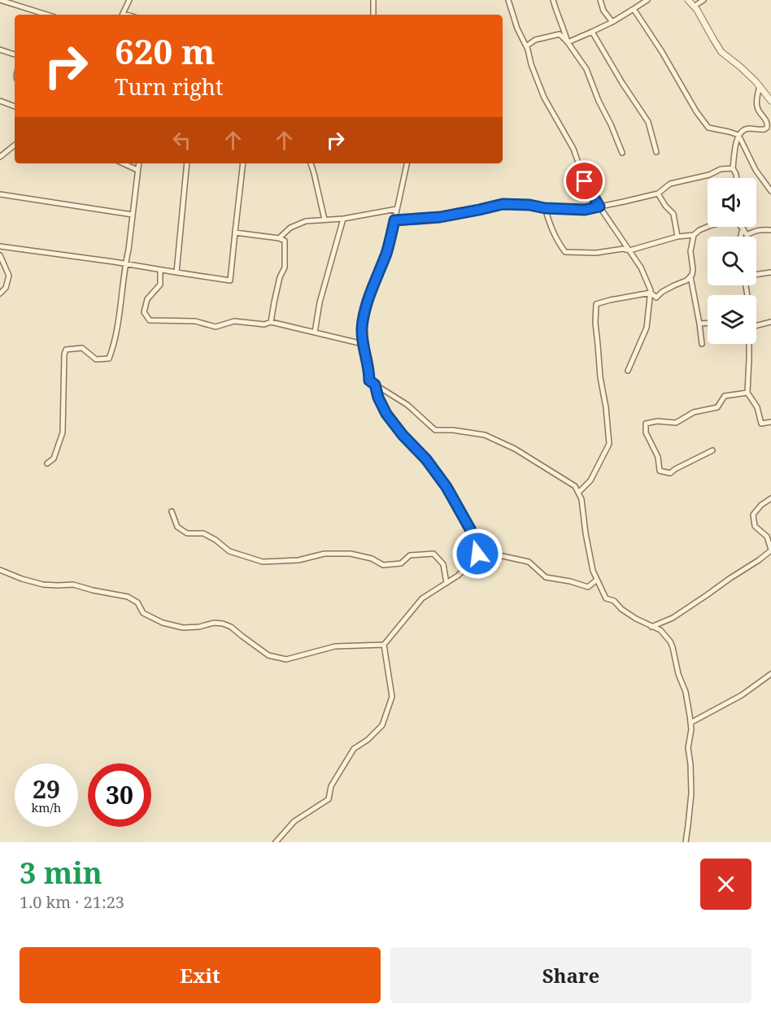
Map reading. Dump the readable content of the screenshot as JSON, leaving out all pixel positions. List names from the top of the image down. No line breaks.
{"page":{"turn":["620 m","Turn right"],"speed":"29 km/h","limit":"30","heading":["3 min","1.0 km · 21:23"],"buttons":["Exit","Share"]}}
